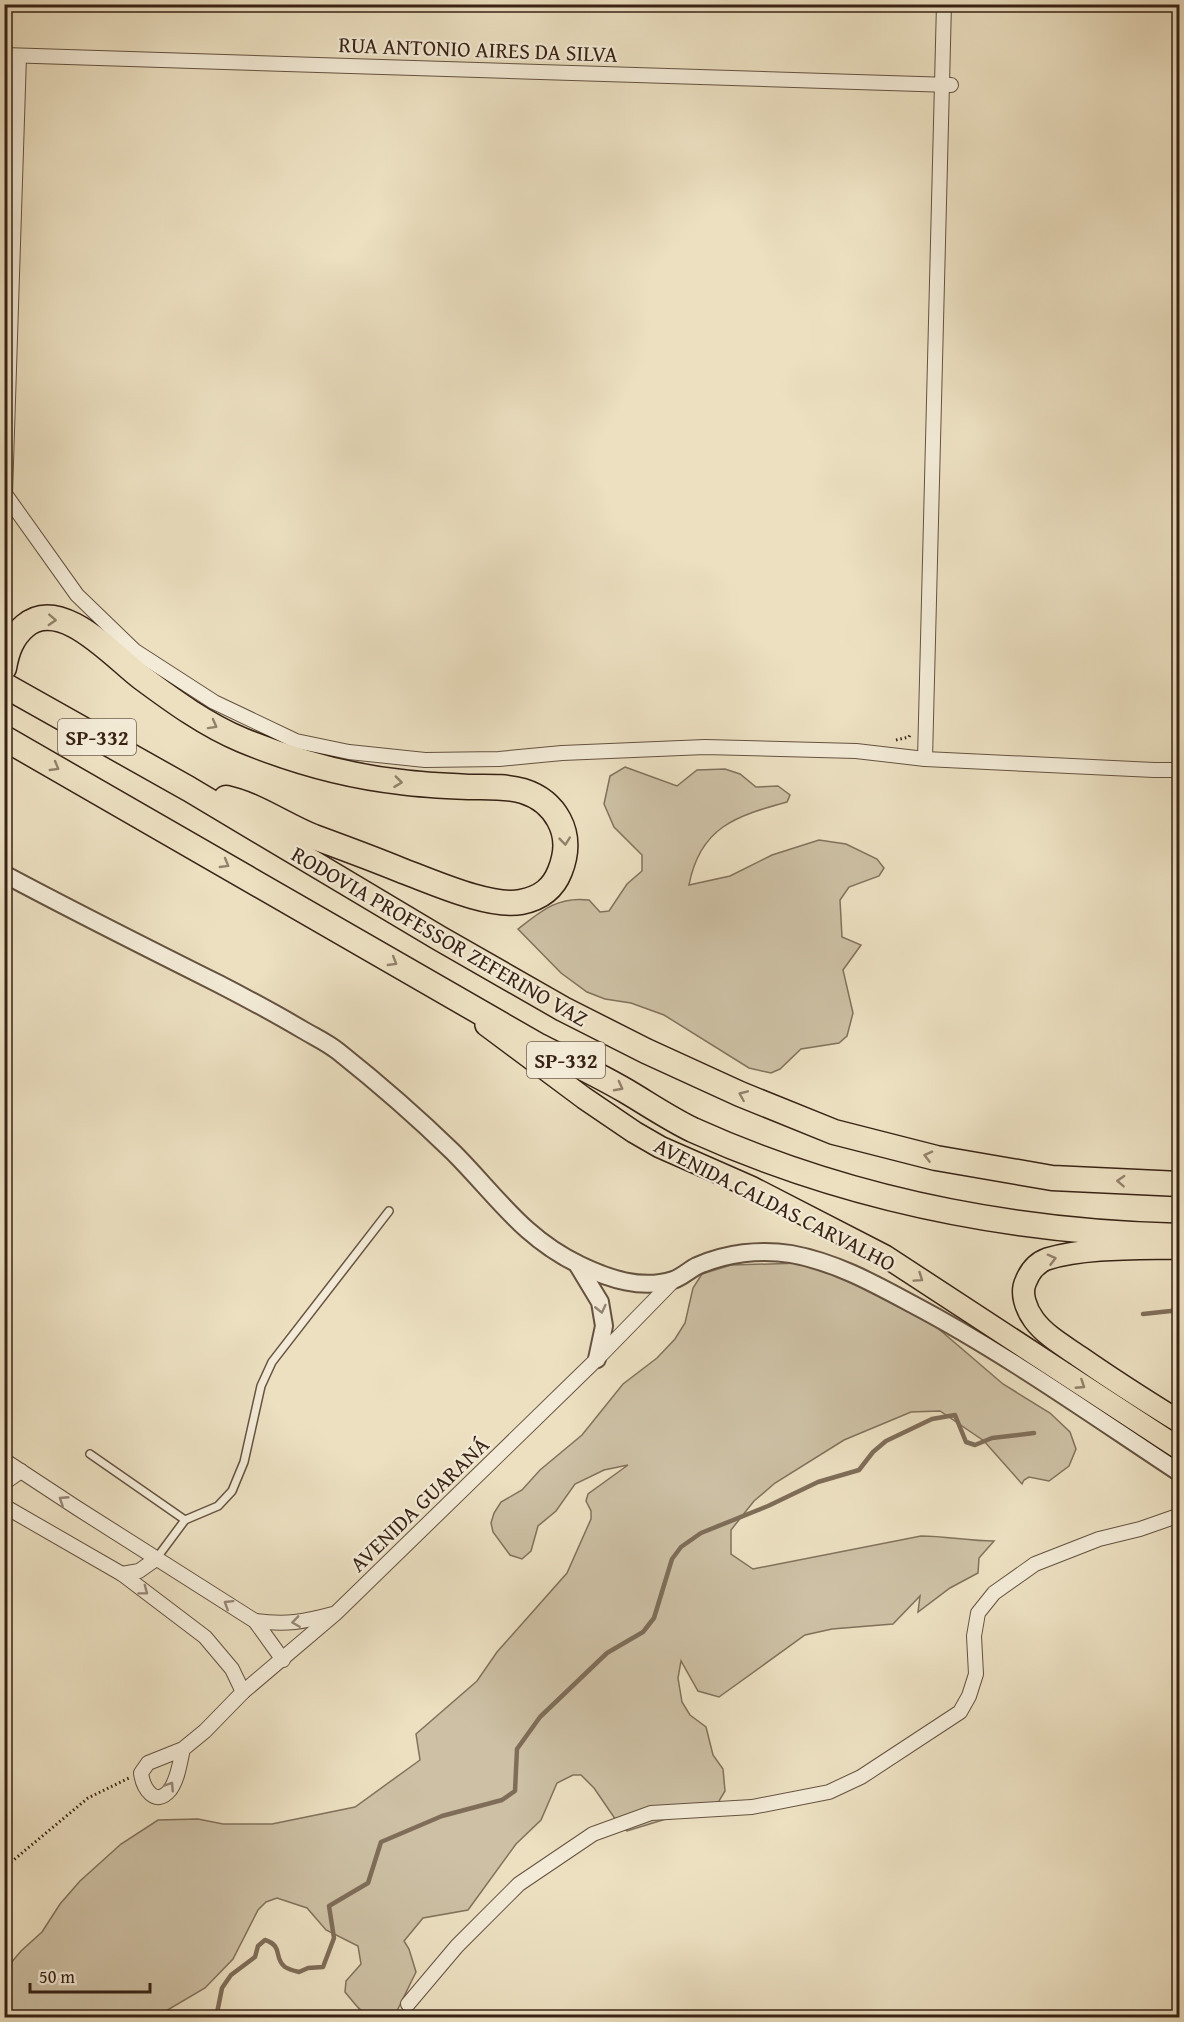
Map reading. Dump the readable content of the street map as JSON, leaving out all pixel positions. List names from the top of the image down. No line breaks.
{"streets":{"highway":["SP-332","RODOVIA PROFESSOR ZEFERINO VAZ"],"main road":["AVENIDA CALDAS CARVALHO"],"street":["RUA ANTONIO AIRES DA SILVA","AVENIDA GUARANÁ"]},"crossings":[["RODOVIA PROFESSOR ZEFERINO VAZ","AVENIDA CALDAS CARVALHO"],["AVENIDA CALDAS CARVALHO","AVENIDA GUARANÁ"]],"one_way":["AVENIDA CALDAS CARVALHO"],"scale_bar":"50 m"}
